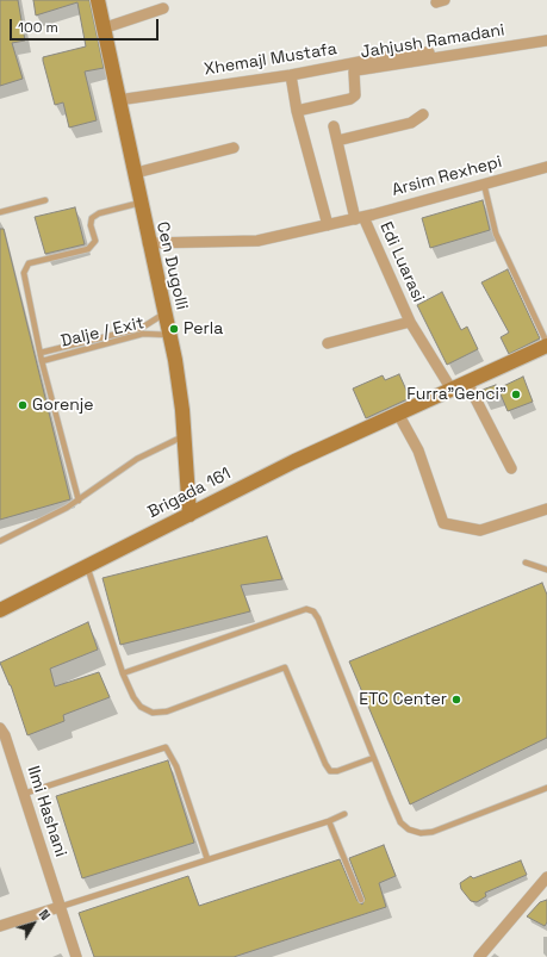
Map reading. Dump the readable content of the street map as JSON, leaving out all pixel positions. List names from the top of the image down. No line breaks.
{"streets":{"street":["Jahjush Ramadani","Xhemajl Mustafa","Arsim Rexhepi","Edi Luarasi","Cen Dugolli","Brigada 161","Ilmi Hashani"],"lane":["Dalje / Exit"]},"crossings":[["Xhemajl Mustafa","Cen Dugolli"],["Arsim Rexhepi","Edi Luarasi"],["Arsim Rexhepi","Cen Dugolli"],["Edi Luarasi","Brigada 161"],["Cen Dugolli","Dalje / Exit"],["Cen Dugolli","Brigada 161"]],"places":["Perla","Furra\"Genci\"","Gorenje","ETC Center"],"scale_bar":"100 m","north":"top right"}
